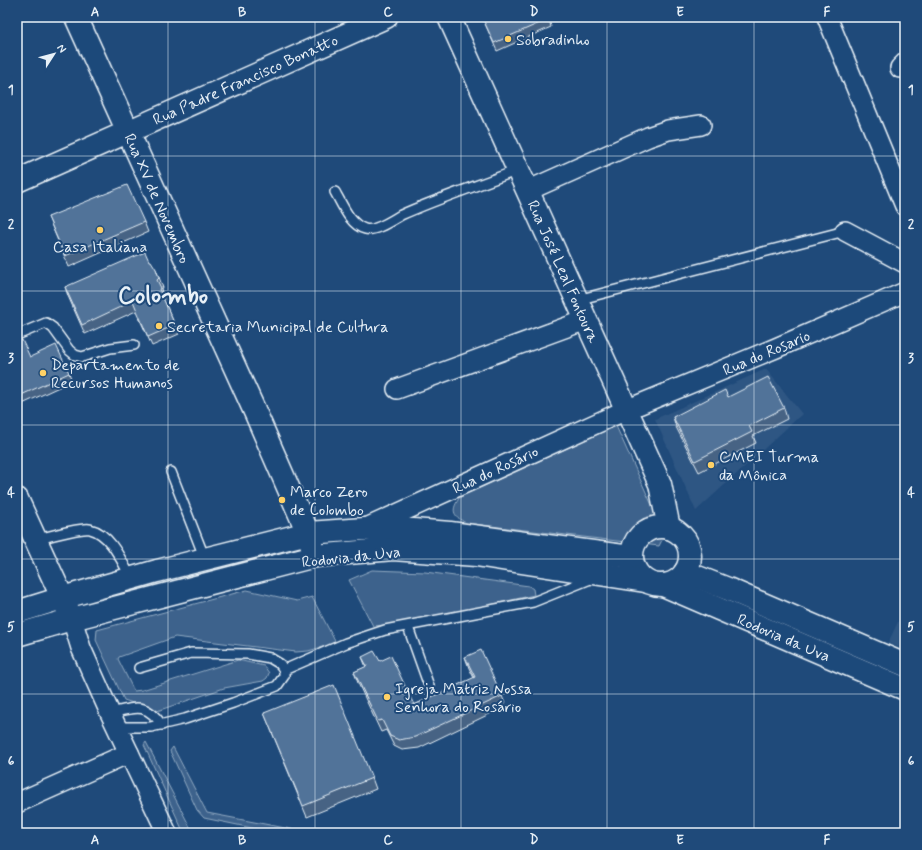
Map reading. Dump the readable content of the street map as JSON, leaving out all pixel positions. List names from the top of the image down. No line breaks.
{"streets":{"main road":["Rua Padre Francisco Bonatto","Rua XV de Novembro","Rua José Leal Fontoura","Rodovia da Uva"],"street":["Rua do Rosario","Rua do Rosário"]},"crossings":[["Rua Padre Francisco Bonatto","Rua XV de Novembro"],["Rua XV de Novembro","Rodovia da Uva"],["Rua José Leal Fontoura","Rua do Rosario"],["Rua José Leal Fontoura","Rua do Rosário"],["Rua José Leal Fontoura","Rodovia da Uva"],["Rua do Rosario","Rua do Rosário"],["Rua do Rosário","Rodovia da Uva"]],"districts":["Colombo"],"places":["Sobradinho","Casa Italiana","Secretaria Municipal de Cultura","Departamento de Recursos Humanos","CMEI Turma da Mônica","Marco Zero de Colombo","Igreja Matriz Nossa Senhora do Rosário"],"north":"top right","grid":{"columns":["A","B","C","D","E","F"],"rows":["1","2","3","4","5","6"]}}
